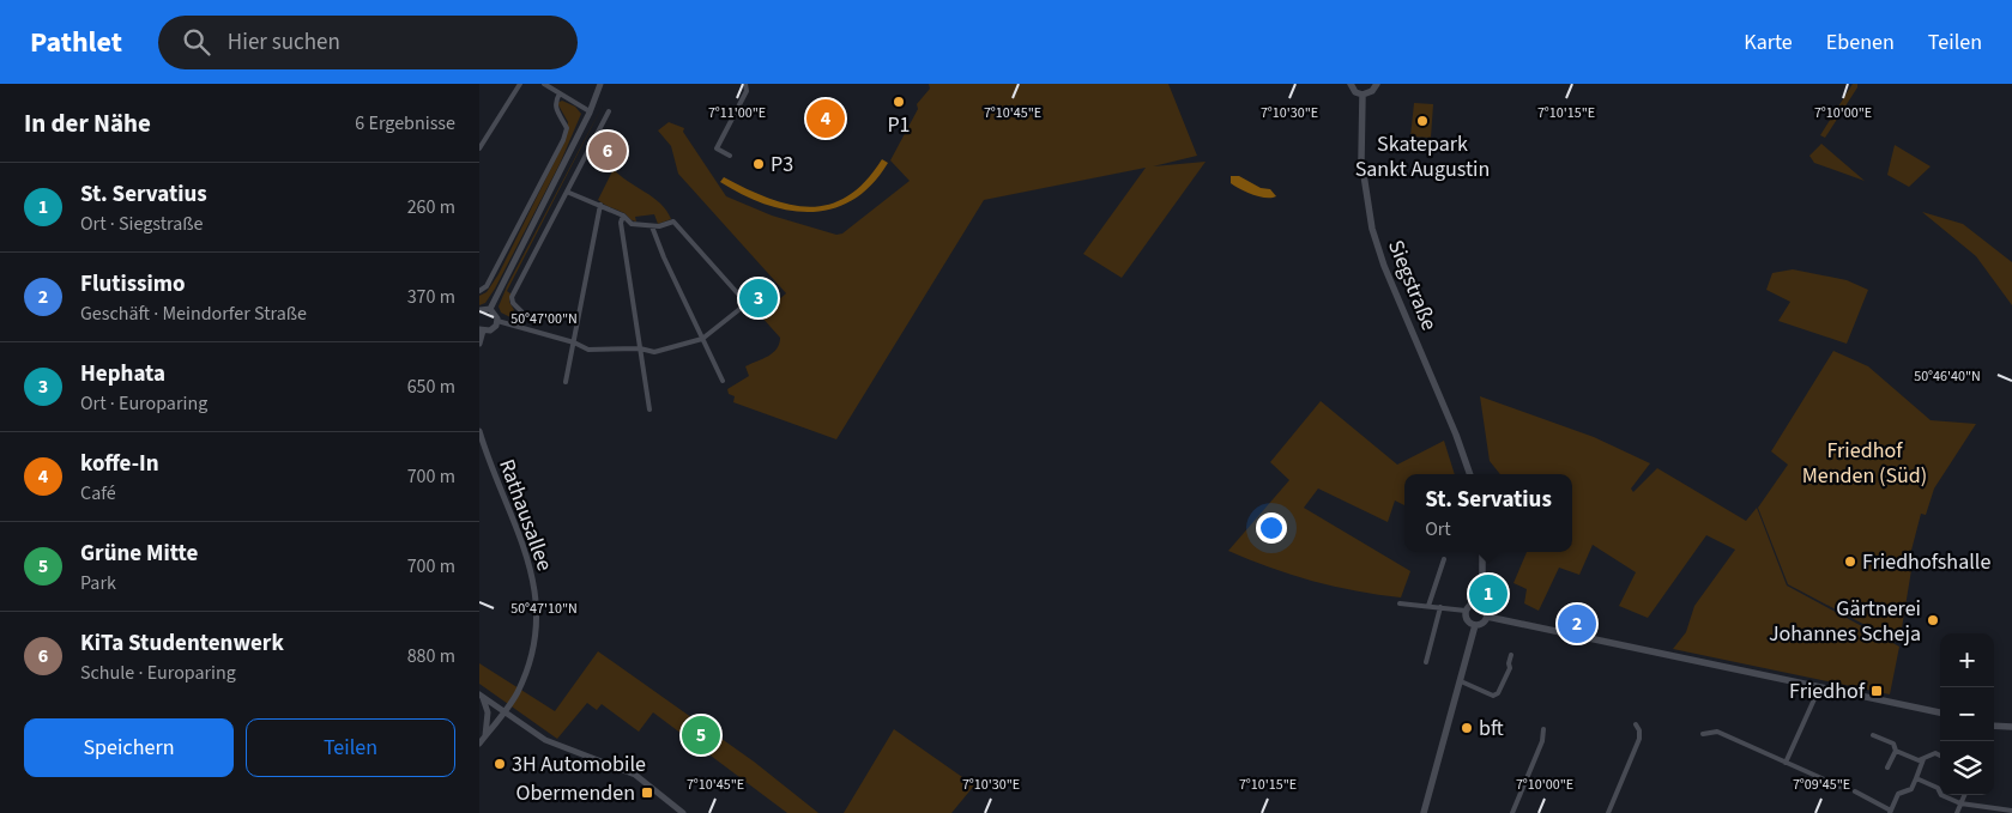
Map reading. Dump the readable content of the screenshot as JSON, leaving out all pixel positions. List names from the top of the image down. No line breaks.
{"streets":{"main road":["Siegstraße"],"street":["Rathausallee"]},"parks":["Friedhof Menden (Süd)"],"places":{"other":["P1","Skatepark Sankt Augustin","P3","Friedhofshalle","Gärtnerei Johannes Scheja","bft","3H Automobile"],"transit":["Friedhof","Obermenden"]},"page":{"header":"Pathlet","search":"Hier suchen","nav":["Karte","Ebenen","Teilen"],"heading":["In der Nähe","6 Ergebnisse"],"pins":["4","6","3","1","2","5"],"list":[{"mark":"1","name":"St. Servatius","note":"Ort · Siegstraße","value":"260 m"},{"mark":"2","name":"Flutissimo","note":"Geschäft · Meindorfer Straße","value":"370 m"},{"mark":"3","name":"Hephata","note":"Ort · Europaring","value":"650 m"},{"mark":"4","name":"koffe-In","note":"Café","value":"700 m"},{"mark":"5","name":"Grüne Mitte","note":"Park","value":"700 m"},{"mark":"6","name":"KiTa Studentenwerk","note":"Schule · Europaring","value":"880 m"}],"popup":["St. Servatius","Ort"],"map_buttons":["+","−"],"buttons":["Speichern","Teilen"]},"coordinates":["7°11'00\"E","7°10'45\"E","7°10'30\"E","7°10'15\"E","7°10'00\"E","50°47'00\"N","50°46'40\"N","50°47'10\"N","7°09'45\"E"]}
